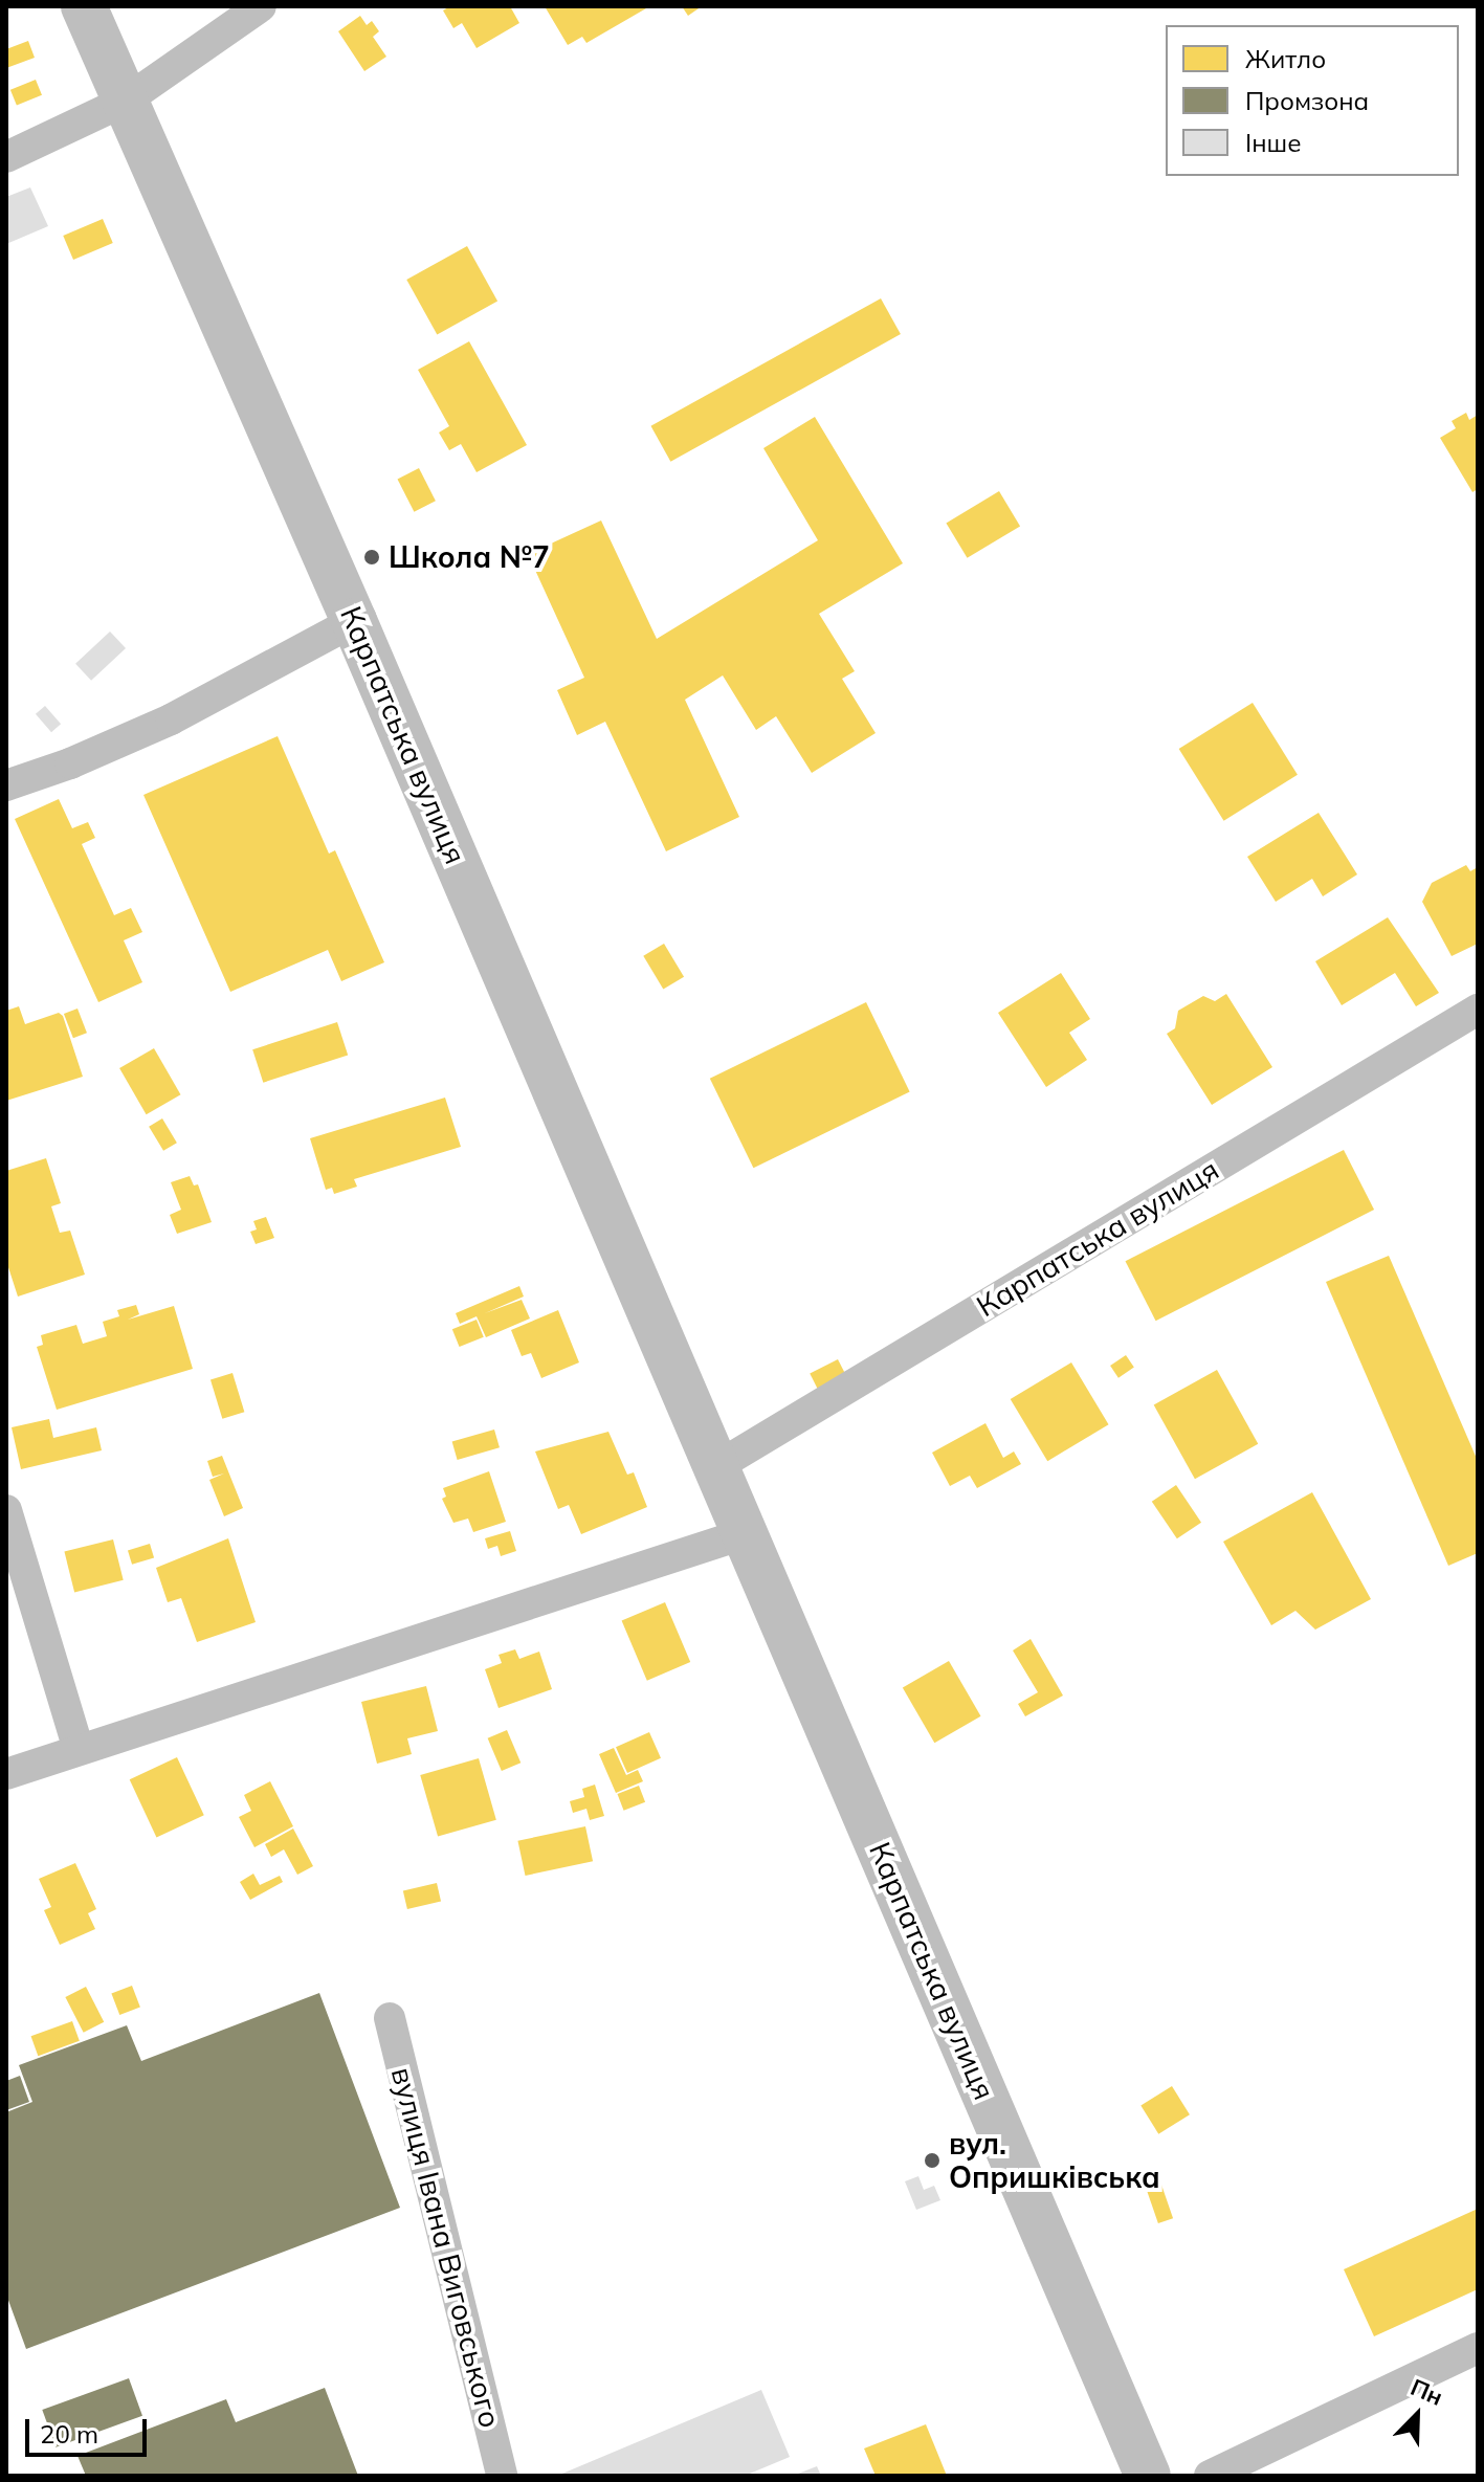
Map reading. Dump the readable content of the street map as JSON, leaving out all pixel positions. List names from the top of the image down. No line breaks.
{"streets":{"main road":["Карпатська вулиця"],"street":["вулиця Івана Виговського"]},"places":["Школа №7","вул. Опришківська"],"legend":["Житло","Промзона","Інше"],"scale_bar":"20 m","north":"top right"}
